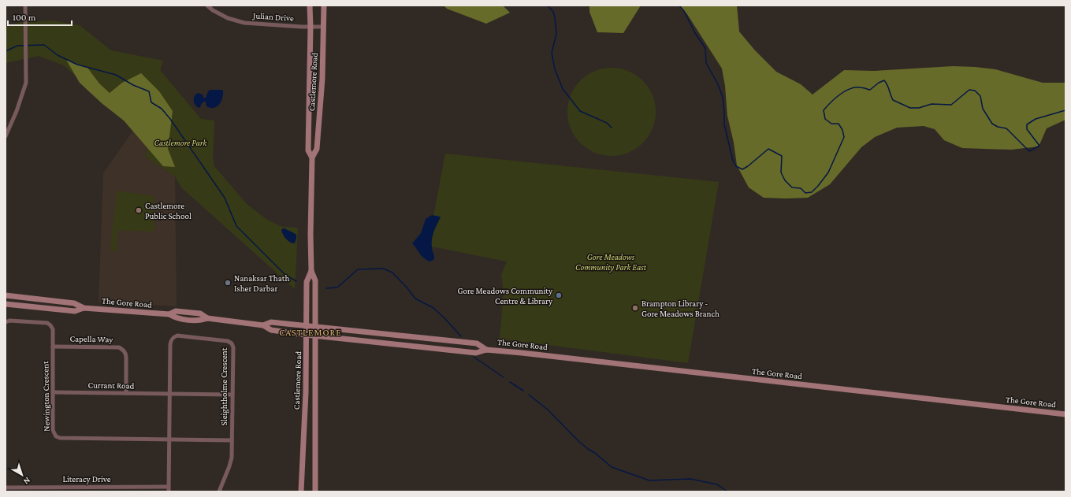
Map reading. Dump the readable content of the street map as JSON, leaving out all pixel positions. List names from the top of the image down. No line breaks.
{"streets":{"main road":["Castlemore Road","The Gore Road"],"street":["Julian Drive","Capella Way","Currant Road","Sleightholme Crescent","Newington Crescent","Literacy Drive"]},"crossings":[["Julian Drive","Castlemore Road"],["Castlemore Road","The Gore Road"],["Capella Way","Currant Road"],["Capella Way","Newington Crescent"],["Currant Road","Sleightholme Crescent"],["Currant Road","Newington Crescent"],["Sleightholme Crescent","Newington Crescent"],["Sleightholme Crescent","Literacy Drive"]],"districts":["CASTLEMORE"],"parks":["Castlemore Park","Gore Meadows Community Park East"],"places":["Castlemore Public School","Nanaksar Thath Isher Darbar","Gore Meadows Community Centre & Library","Brampton Library - Gore Meadows Branch"],"scale_bar":"100 m","north":"bottom right"}
